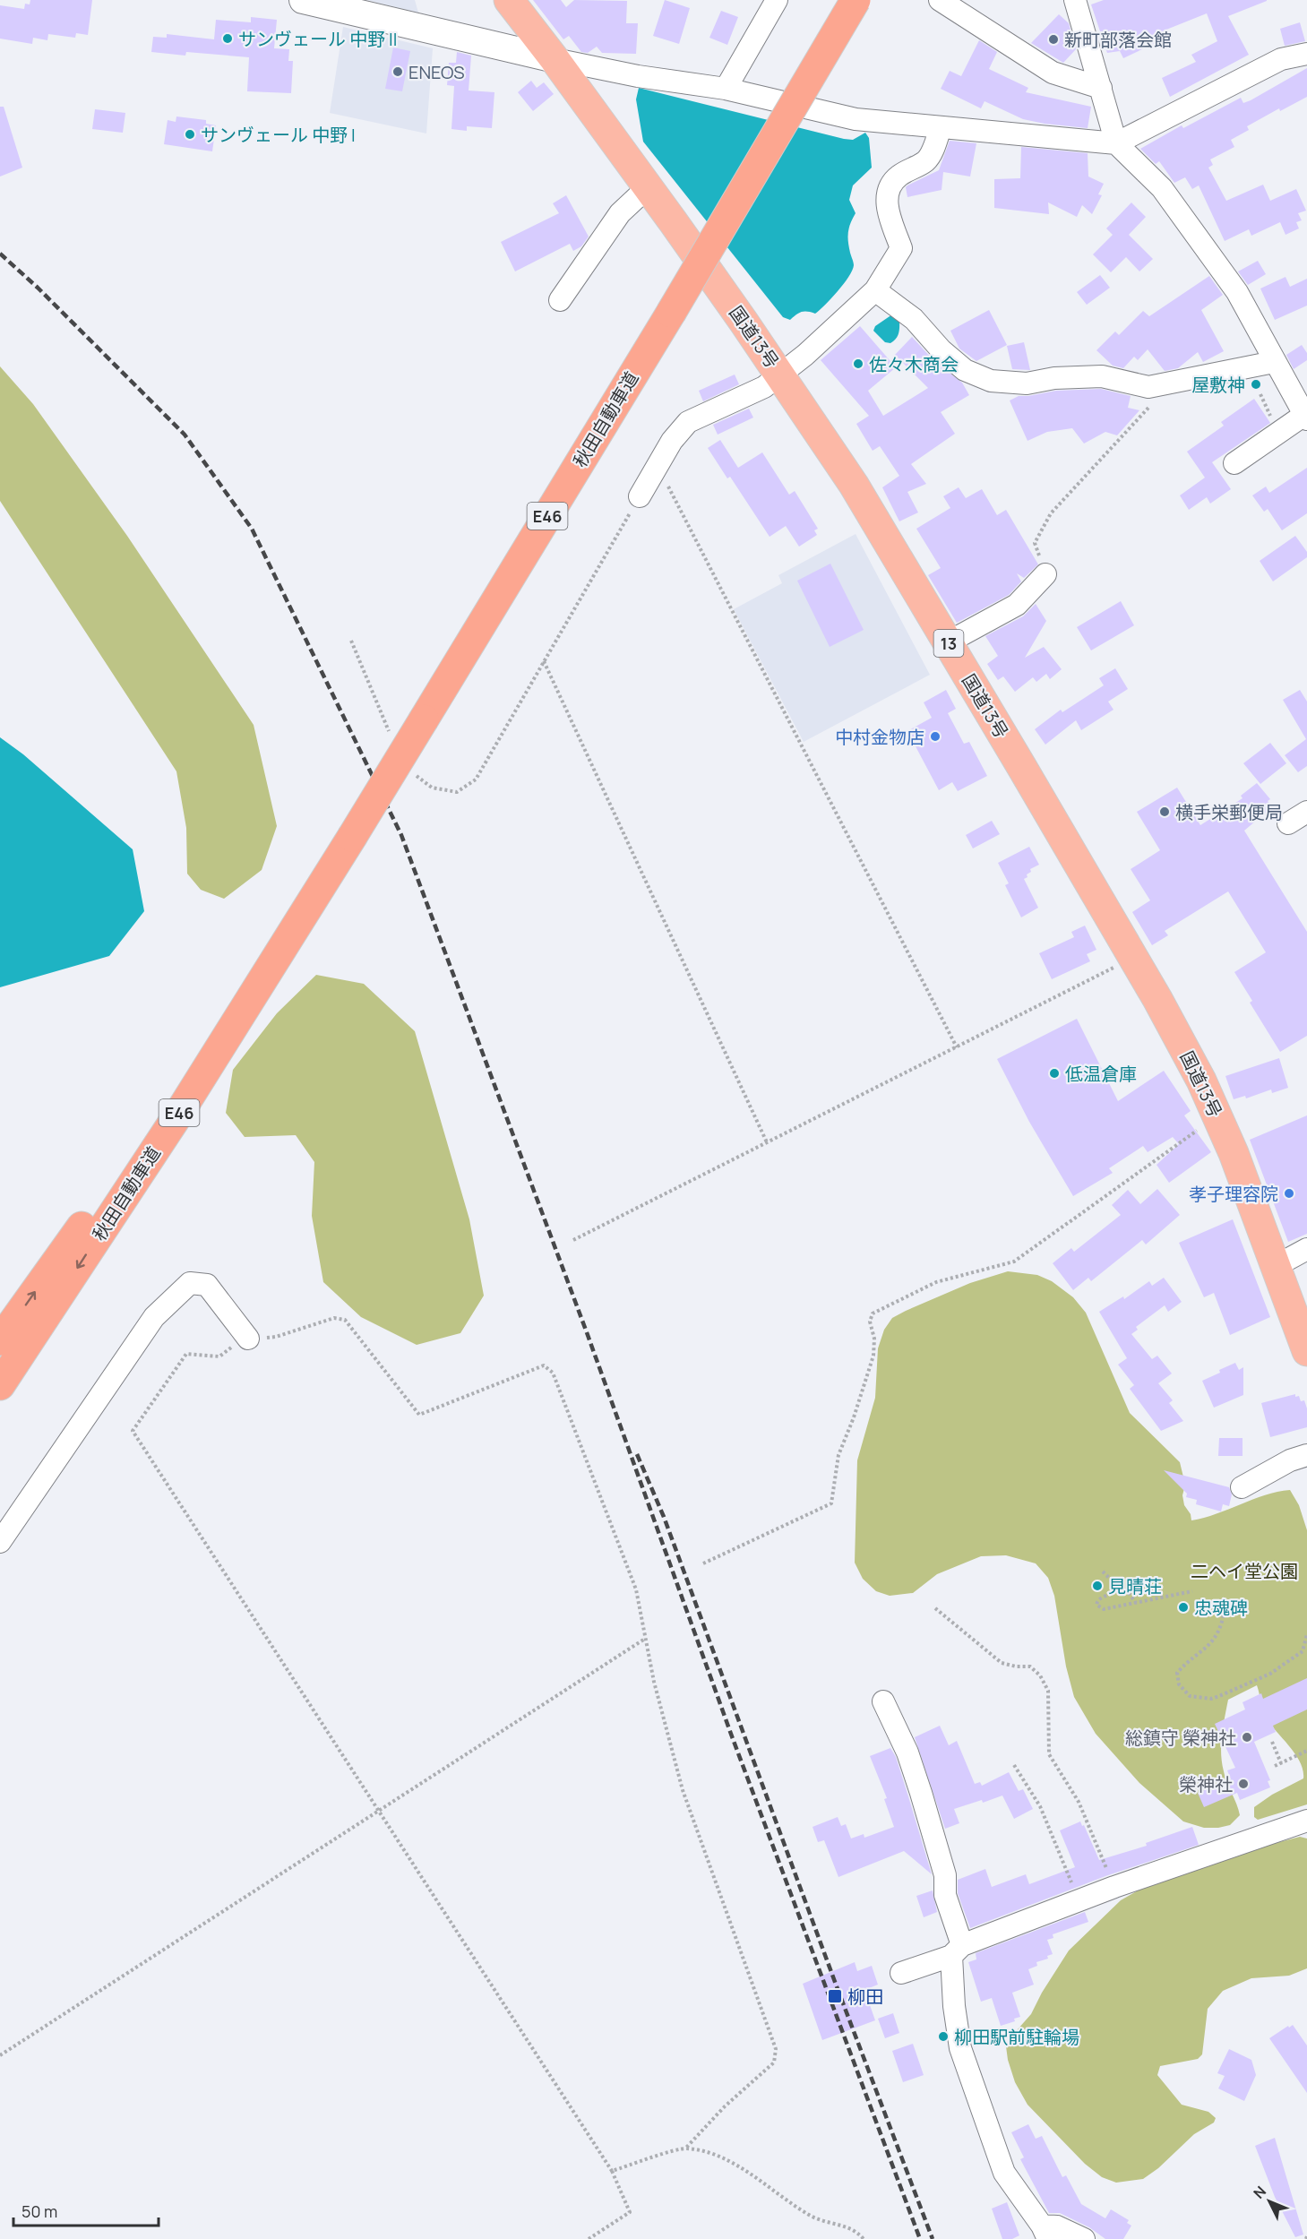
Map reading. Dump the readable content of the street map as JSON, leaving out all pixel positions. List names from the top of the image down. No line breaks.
{"streets":{"highway":["国道13号","秋田自動車道","E46","13"]},"parks":["二ヘイ堂公園"],"places":{"other":["サンヴェール 中野 II","新町部落会館","ENEOS","サンヴェール 中野 I","佐々木商会","屋敷神","中村金物店","横手栄郵便局","低温倉庫","孝子理容院","見晴荘","忠魂碑","総鎮守 榮神社","榮神社","柳田駅前駐輪場"],"transit":["柳田"]},"scale_bar":"50 m","north":"top left"}
